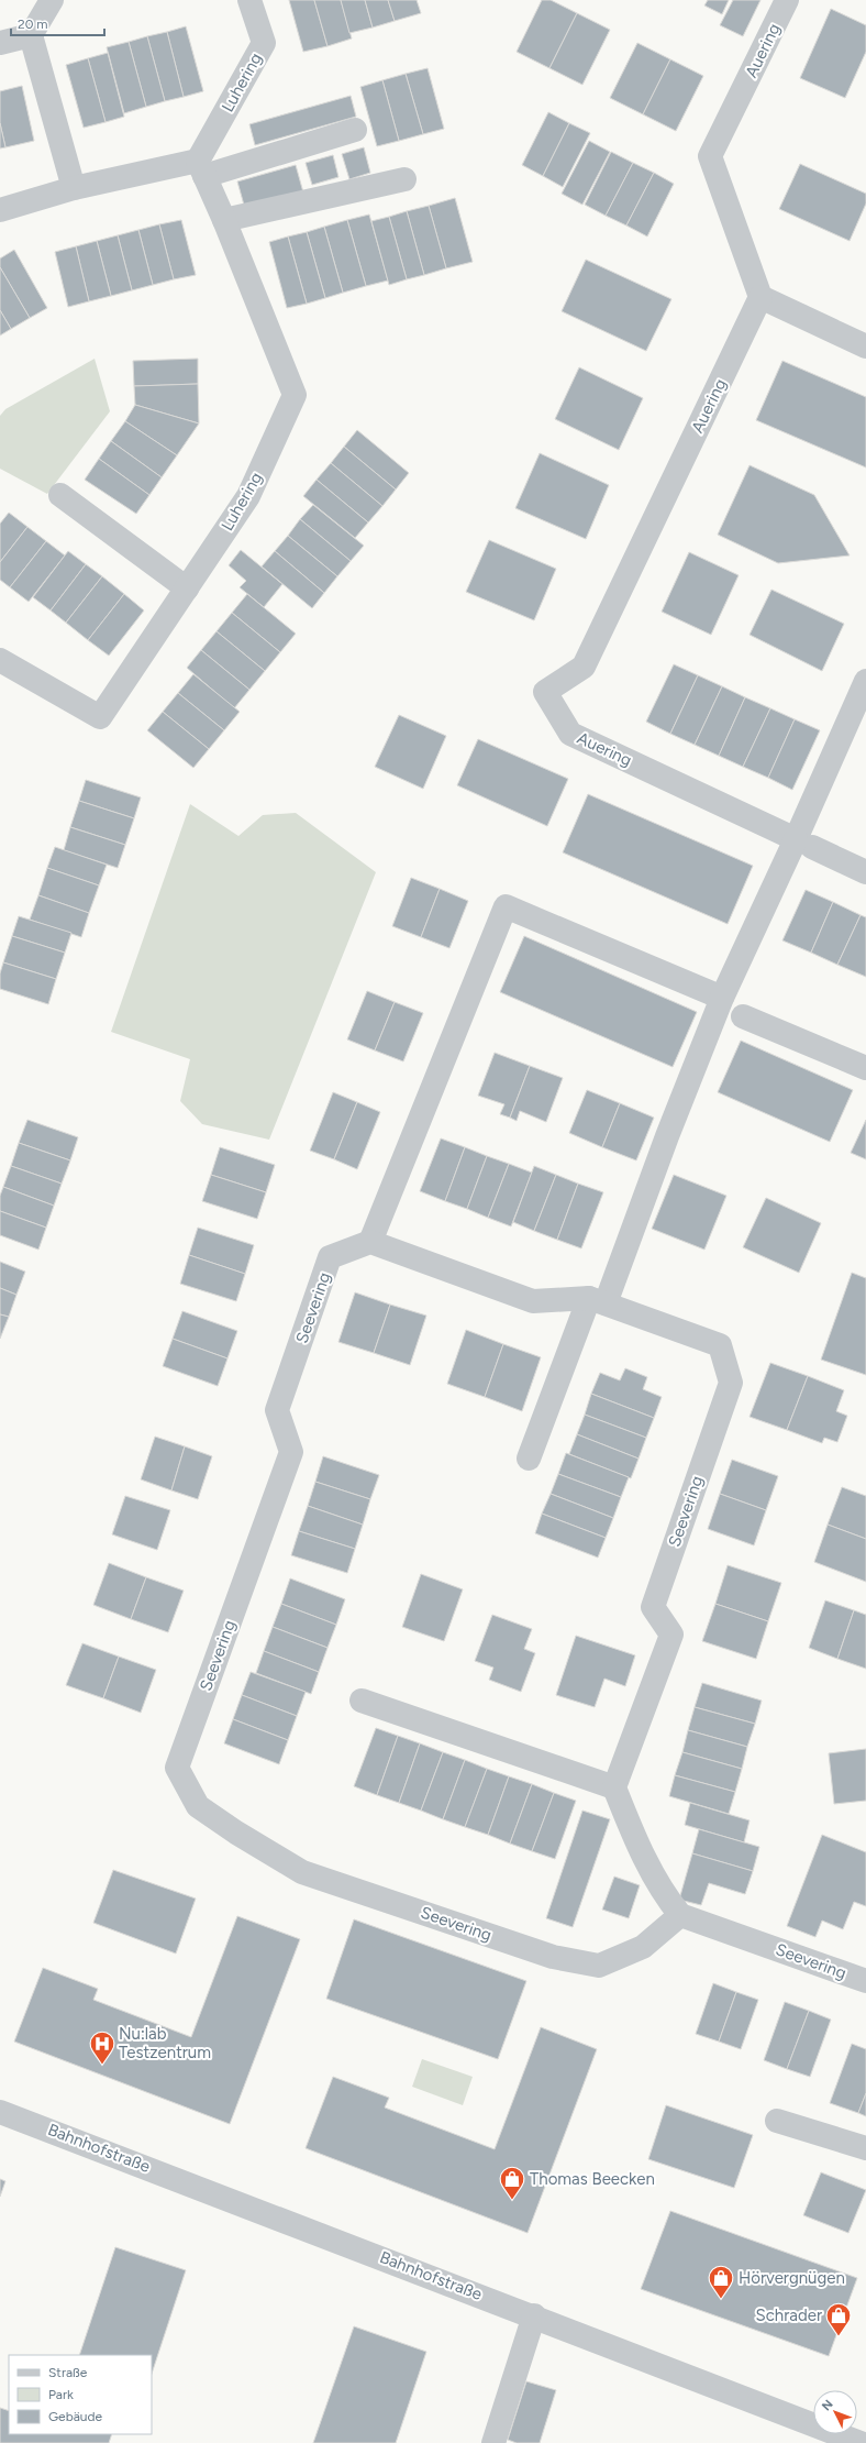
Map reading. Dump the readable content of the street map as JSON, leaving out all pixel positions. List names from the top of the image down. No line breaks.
{"streets":{"street":["Auering","Luhering","Seevering","Bahnhofstraße"]},"places":{"hospital":["Nu:lab Testzentrum"],"shop":["Thomas Beecken","Hörvergnügen","Schrader"]},"legend":["Straße","Park","Gebäude"],"scale_bar":"20 m","north":"top left"}
